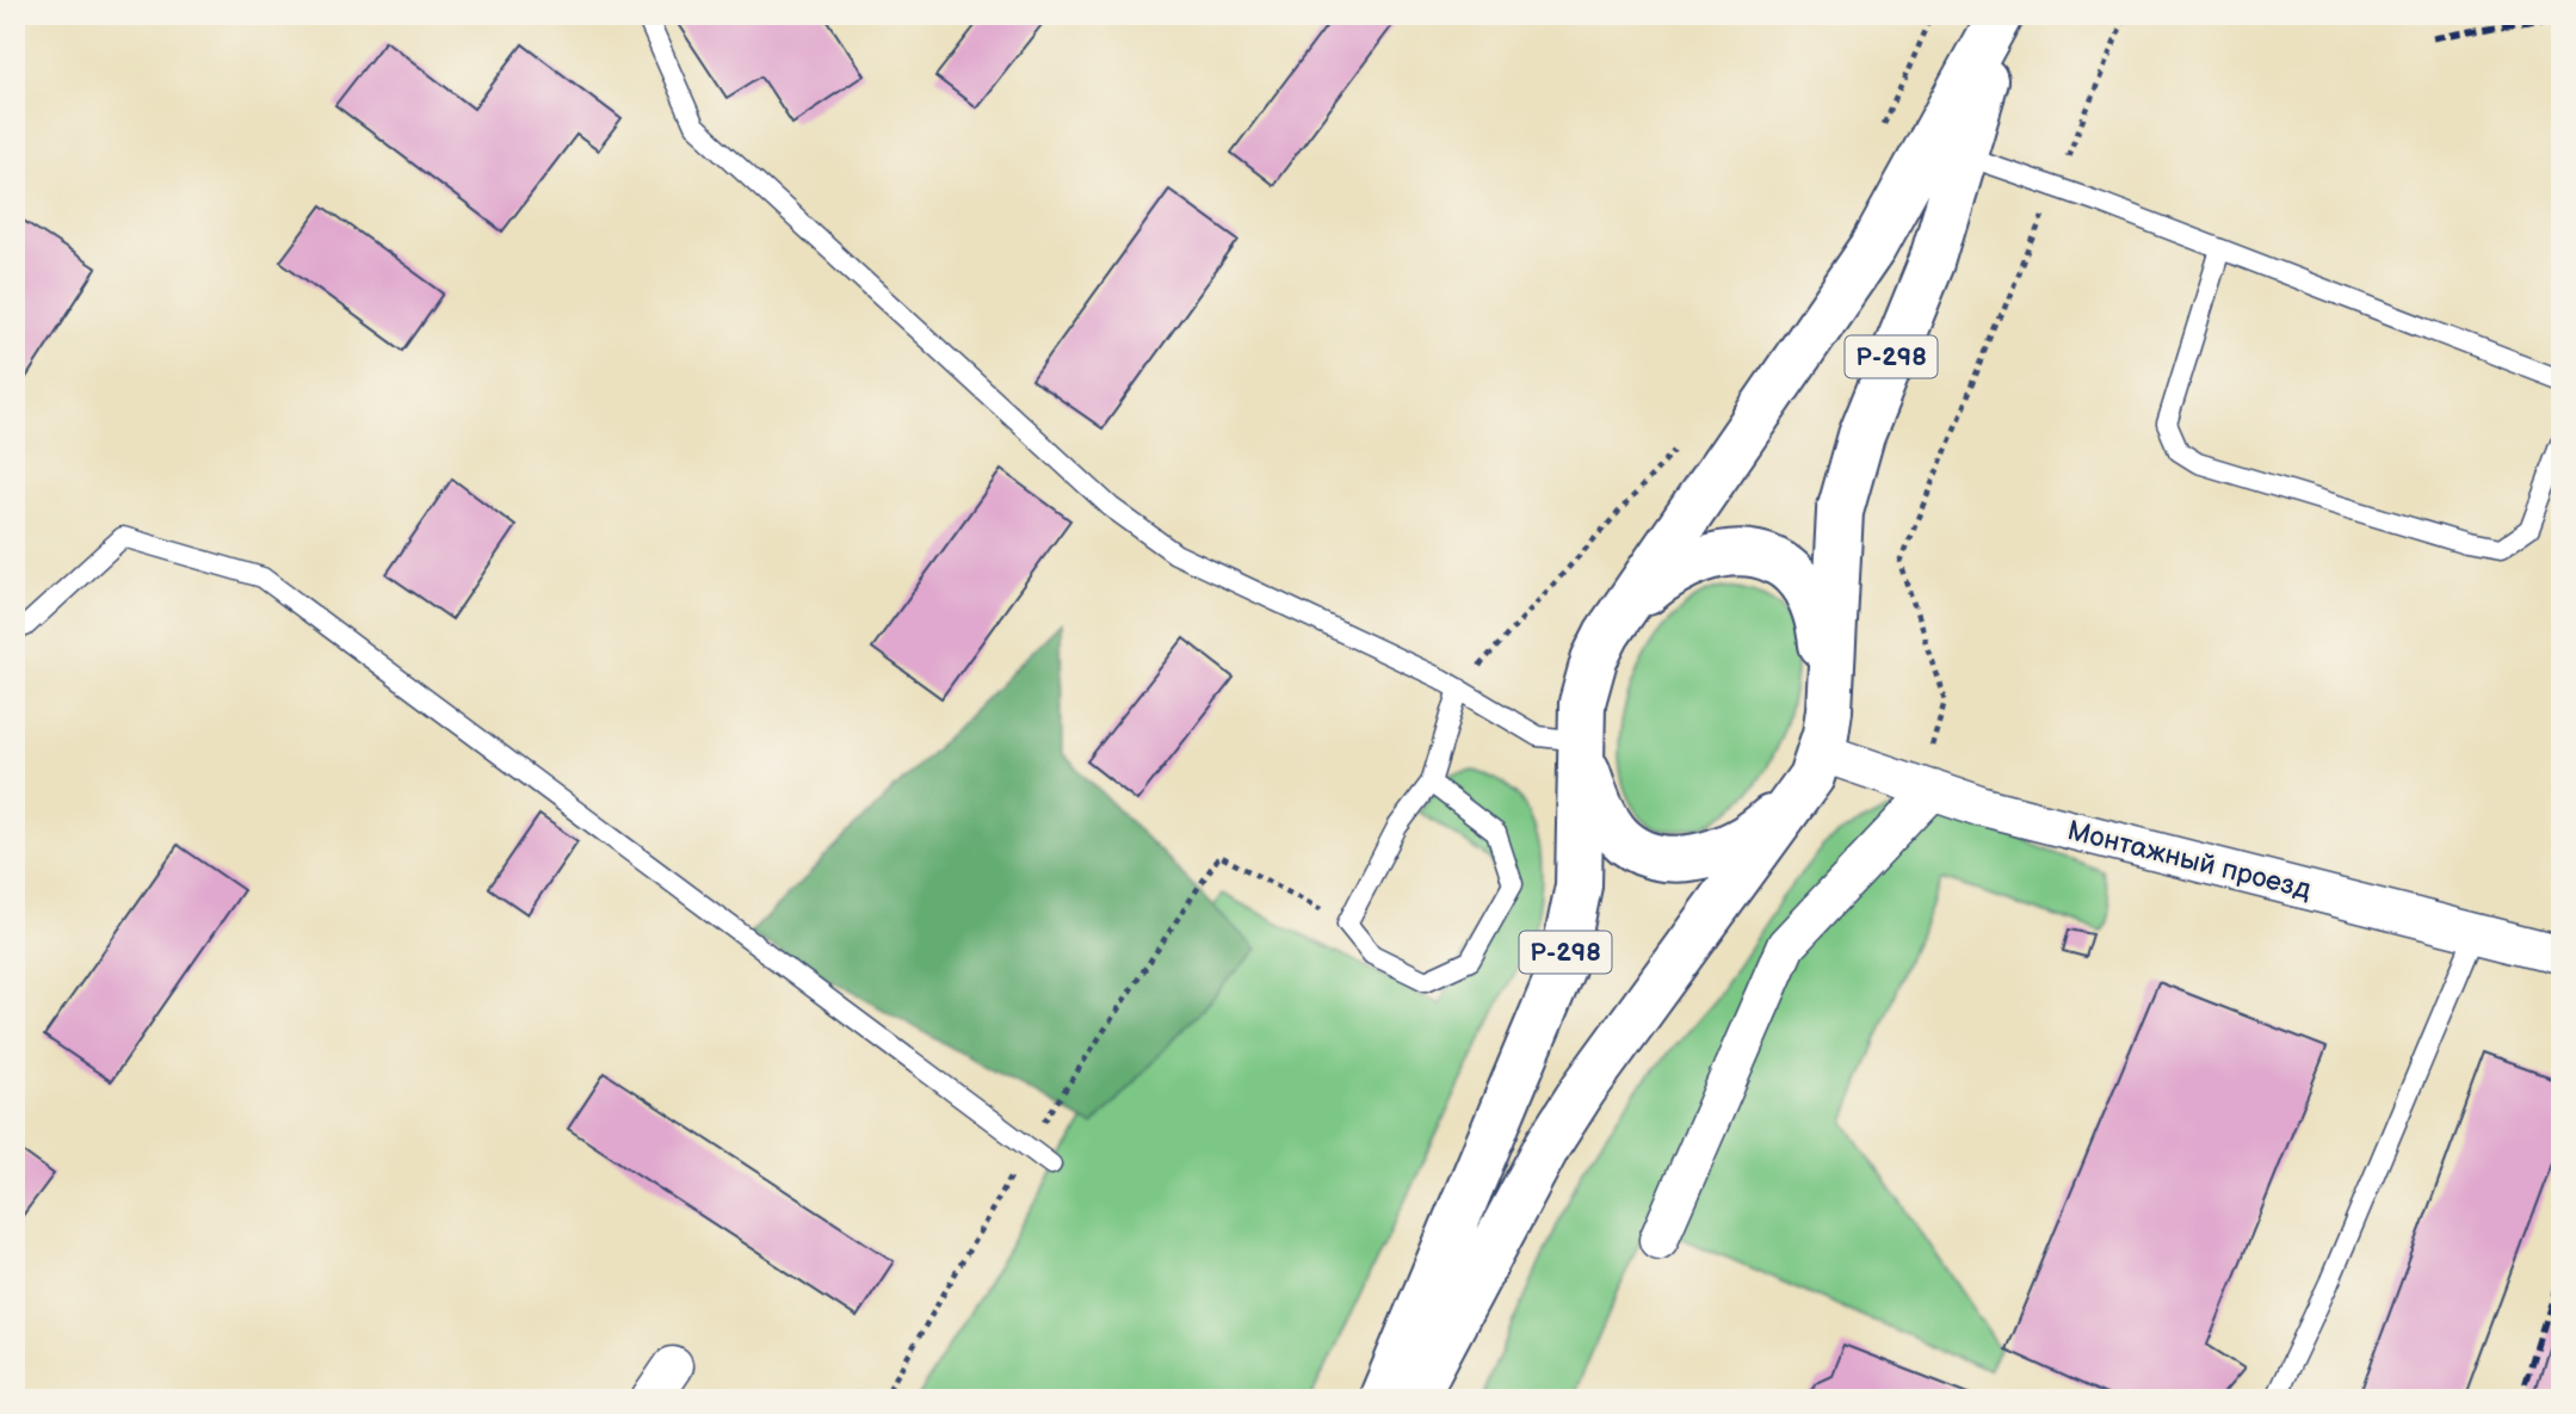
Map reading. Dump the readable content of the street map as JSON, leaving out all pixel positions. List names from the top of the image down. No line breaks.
{"streets":{"highway":["Р-298"],"street":["Монтажный проезд"]},"crossings":[["Р-298","Монтажный проезд"]]}
